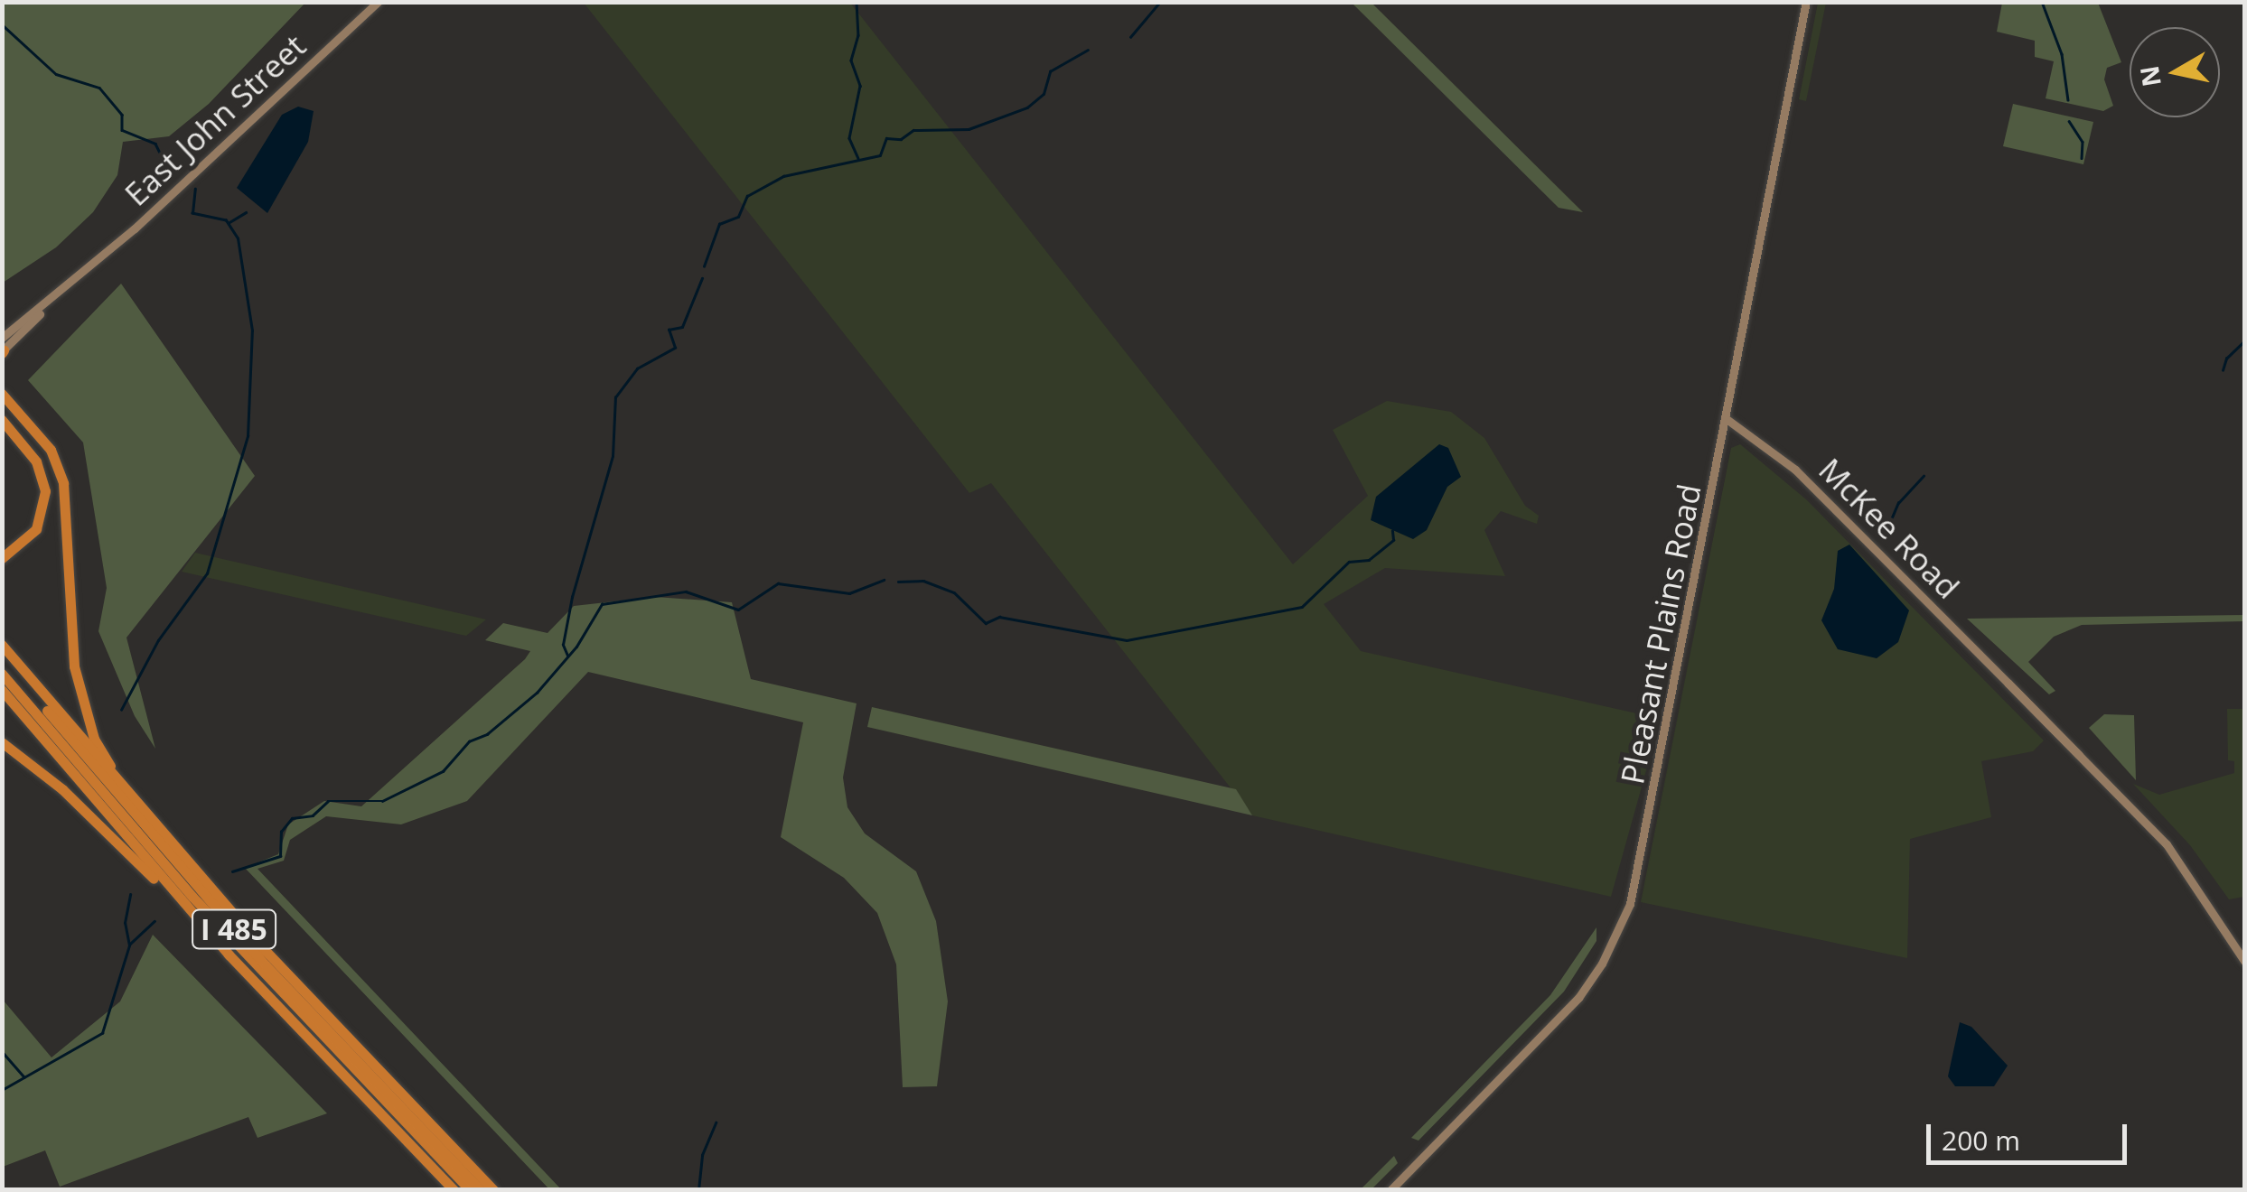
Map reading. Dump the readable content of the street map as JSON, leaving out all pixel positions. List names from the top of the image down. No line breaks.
{"streets":{"highway":["I 485"],"street":["East John Street","McKee Road","Pleasant Plains Road"]},"crossings":[["McKee Road","Pleasant Plains Road"]],"scale_bar":"200 m","north":"left"}
